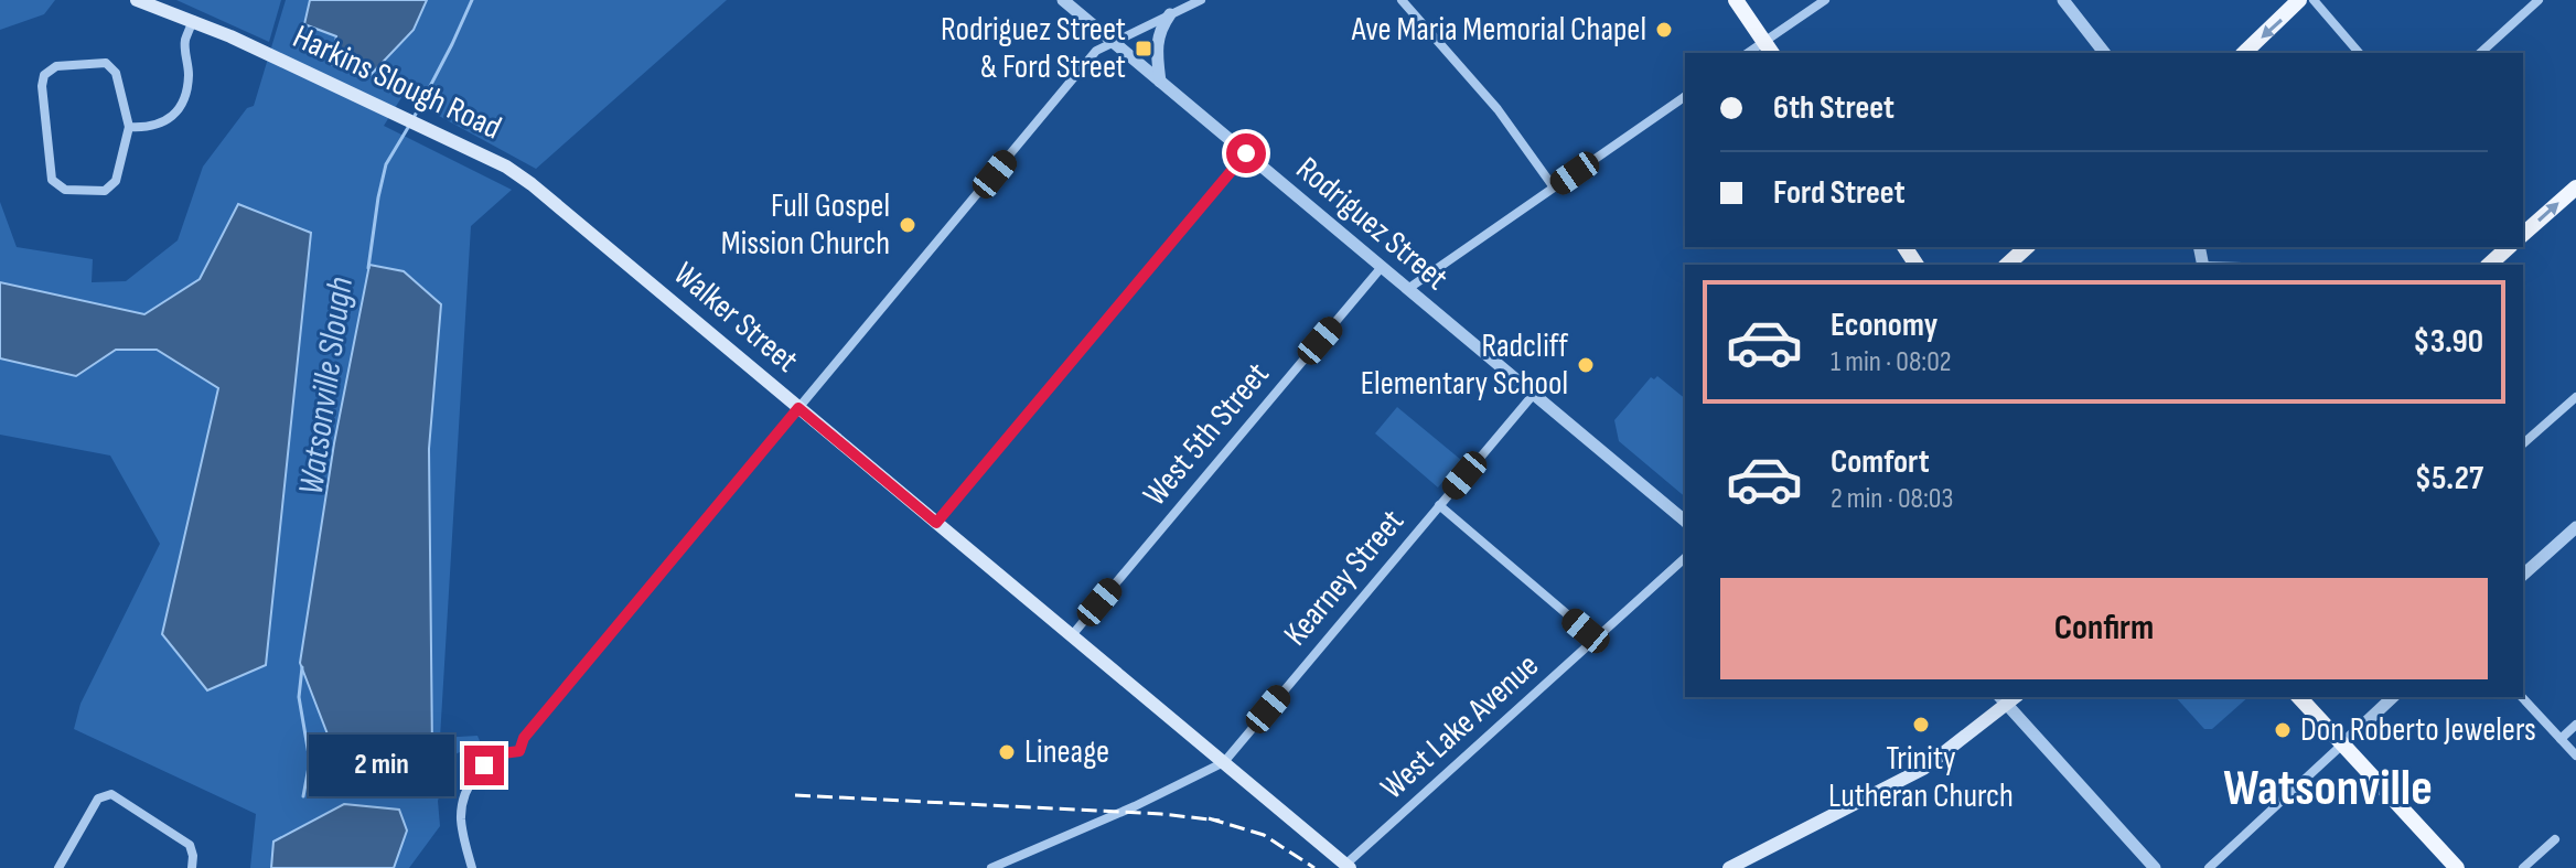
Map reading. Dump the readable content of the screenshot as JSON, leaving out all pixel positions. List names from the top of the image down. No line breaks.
{"streets":{"main road":["Harkins Slough Road","Walker Street"],"street":["Rodriguez Street","West 5th Street","Kearney Street","West Lake Avenue"]},"crossings":[["Harkins Slough Road","Walker Street"],["Rodriguez Street","West 5th Street"],["Rodriguez Street","Kearney Street"],["Walker Street","West 5th Street"],["Walker Street","Kearney Street"],["Walker Street","West Lake Avenue"]],"districts":["Watsonville"],"water":["Watsonville Slough"],"places":{"other":["Ave Maria Memorial Chapel","Full Gospel Mission Church","Radcliff Elementary School","Trinity Lutheran Church","Don Roberto Jewelers","Lineage"],"transit":["Rodriguez Street & Ford Street"]},"page":{"banner":["6th Street","Ford Street"],"list":[{"name":"Economy","note":"1 min · 08:02","value":"$3.90"},{"name":"Comfort","note":"2 min · 08:03","value":"$5.27"}],"buttons":"Confirm","bubble":"2 min"}}
